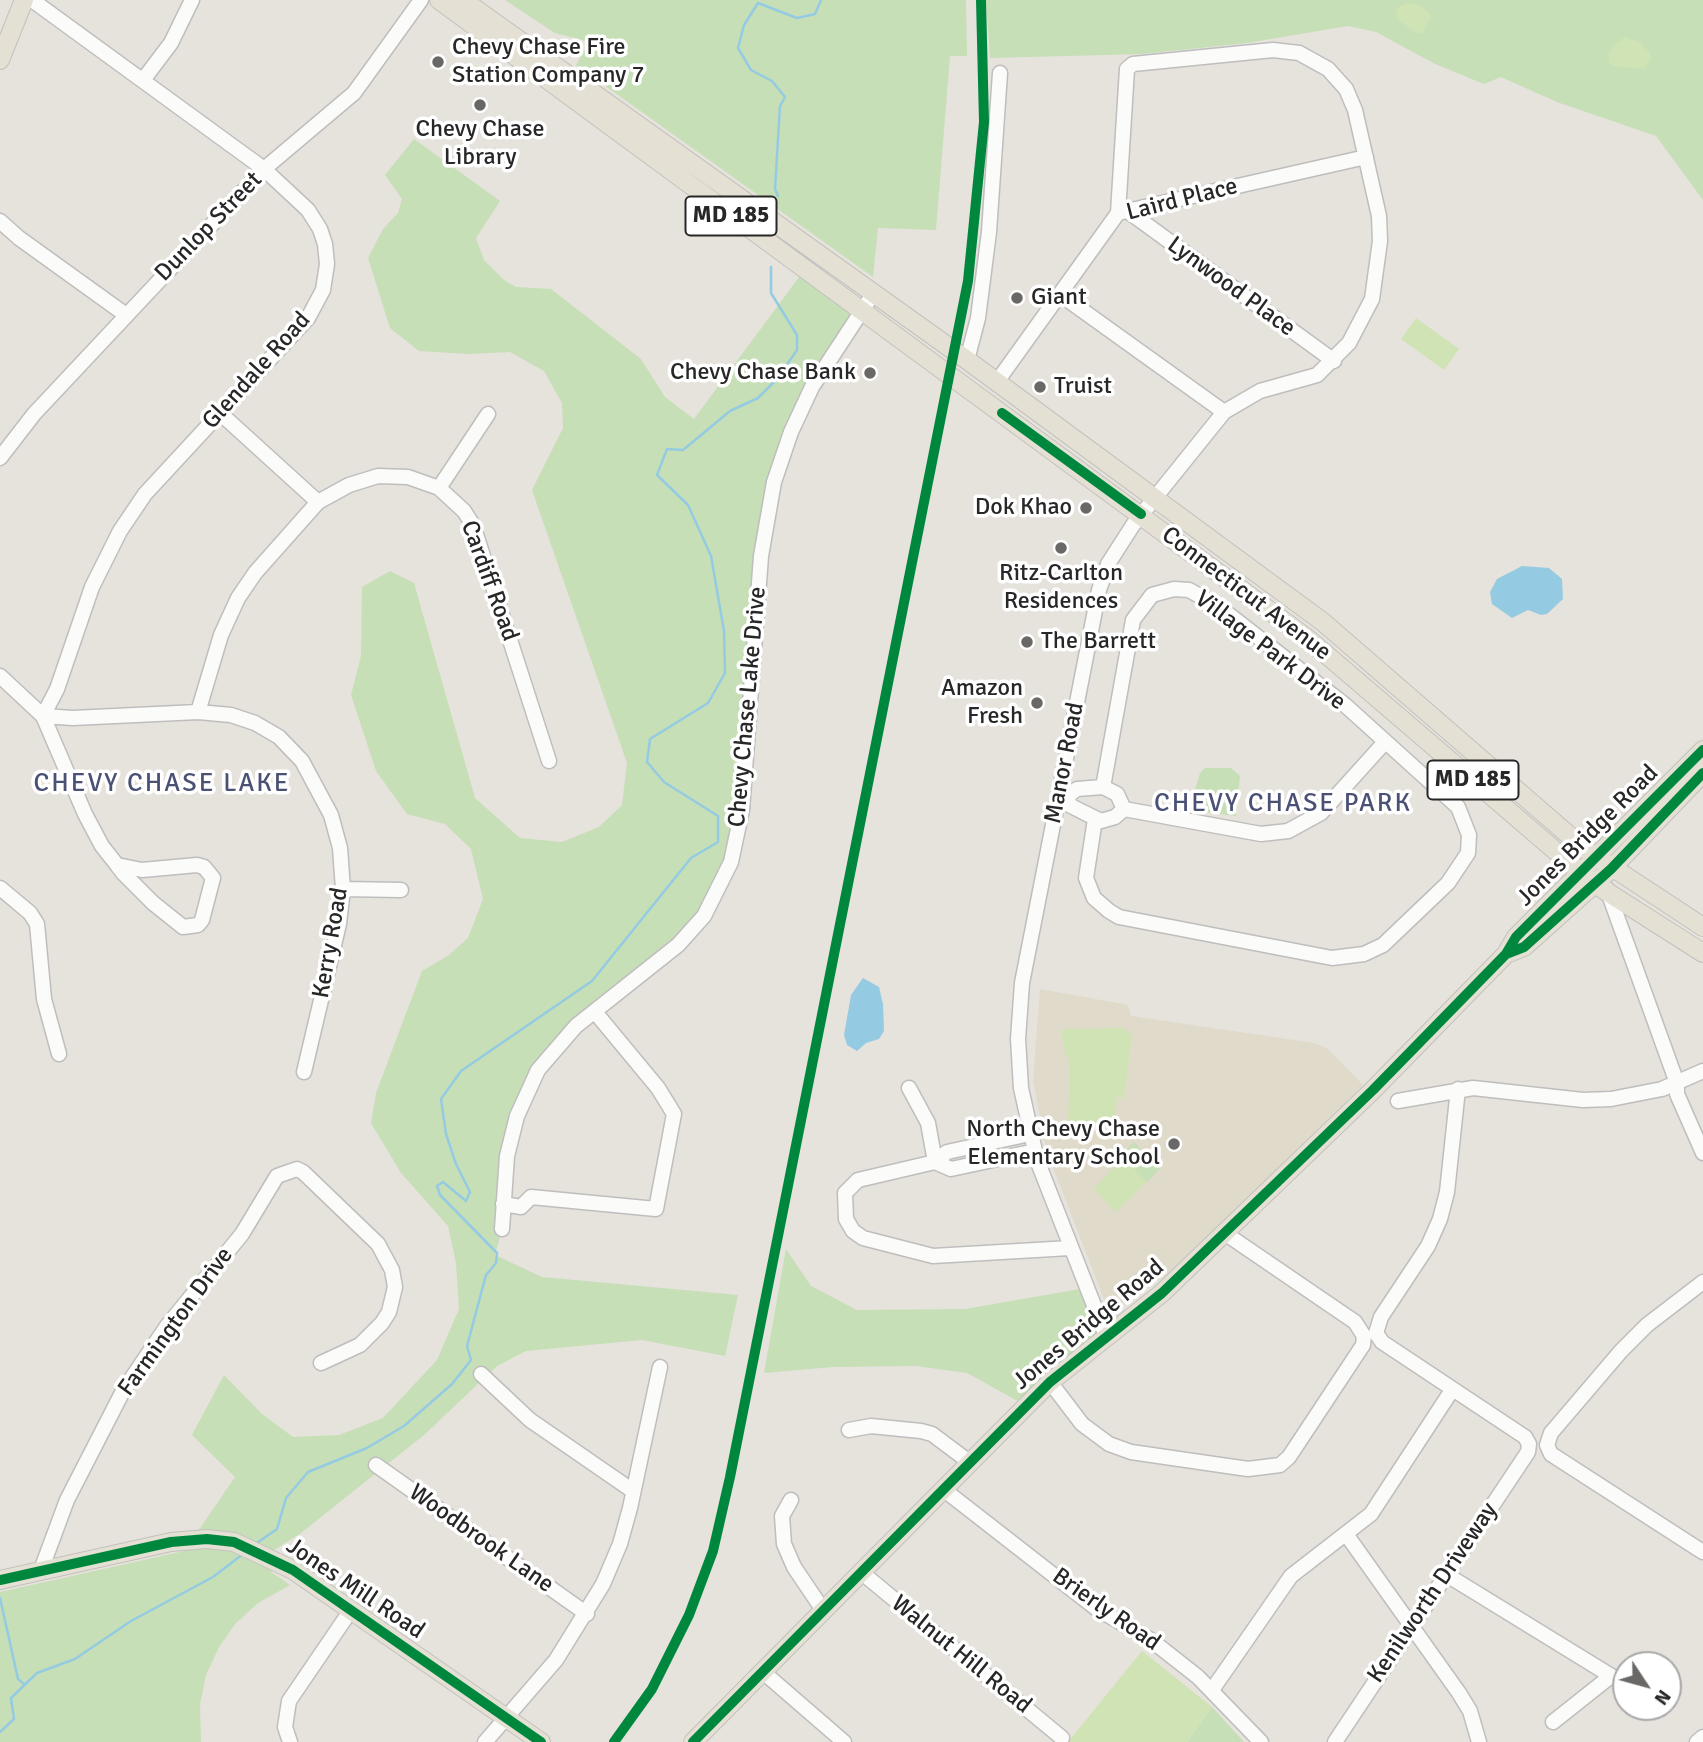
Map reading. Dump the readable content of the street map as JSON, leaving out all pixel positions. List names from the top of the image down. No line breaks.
{"streets":{"main road":["MD 185","Connecticut Avenue","Jones Bridge Road","Jones Mill Road"],"street":["Laird Place","Dunlop Street","Lynwood Place","Glendale Road","Cardiff Road","Village Park Drive","Chevy Chase Lake Drive","Manor Road","Kerry Road","Farmington Drive","Woodbrook Lane","Kenilworth Driveway","Brierly Road","Walnut Hill Road"]},"crossings":[["Laird Place","Lynwood Place"],["Laird Place","Connecticut Avenue"],["Laird Place","Manor Road"],["Dunlop Street","Glendale Road"],["Lynwood Place","Manor Road"],["Glendale Road","Kerry Road"],["Cardiff Road","Kerry Road"],["Connecticut Avenue","Chevy Chase Lake Drive"],["Connecticut Avenue","Manor Road"],["Connecticut Avenue","Jones Bridge Road"],["Manor Road","Jones Bridge Road"],["Jones Bridge Road","Brierly Road"],["Jones Bridge Road","Walnut Hill Road"],["Farmington Drive","Jones Mill Road"]],"districts":["CHEVY CHASE LAKE","CHEVY CHASE PARK"],"places":["Chevy Chase Fire Station Company 7","Chevy Chase Library","Giant","Chevy Chase Bank","Truist","Dok Khao","Ritz-Carlton Residences","The Barrett","Amazon Fresh","North Chevy Chase Elementary School"],"north":"bottom right"}
